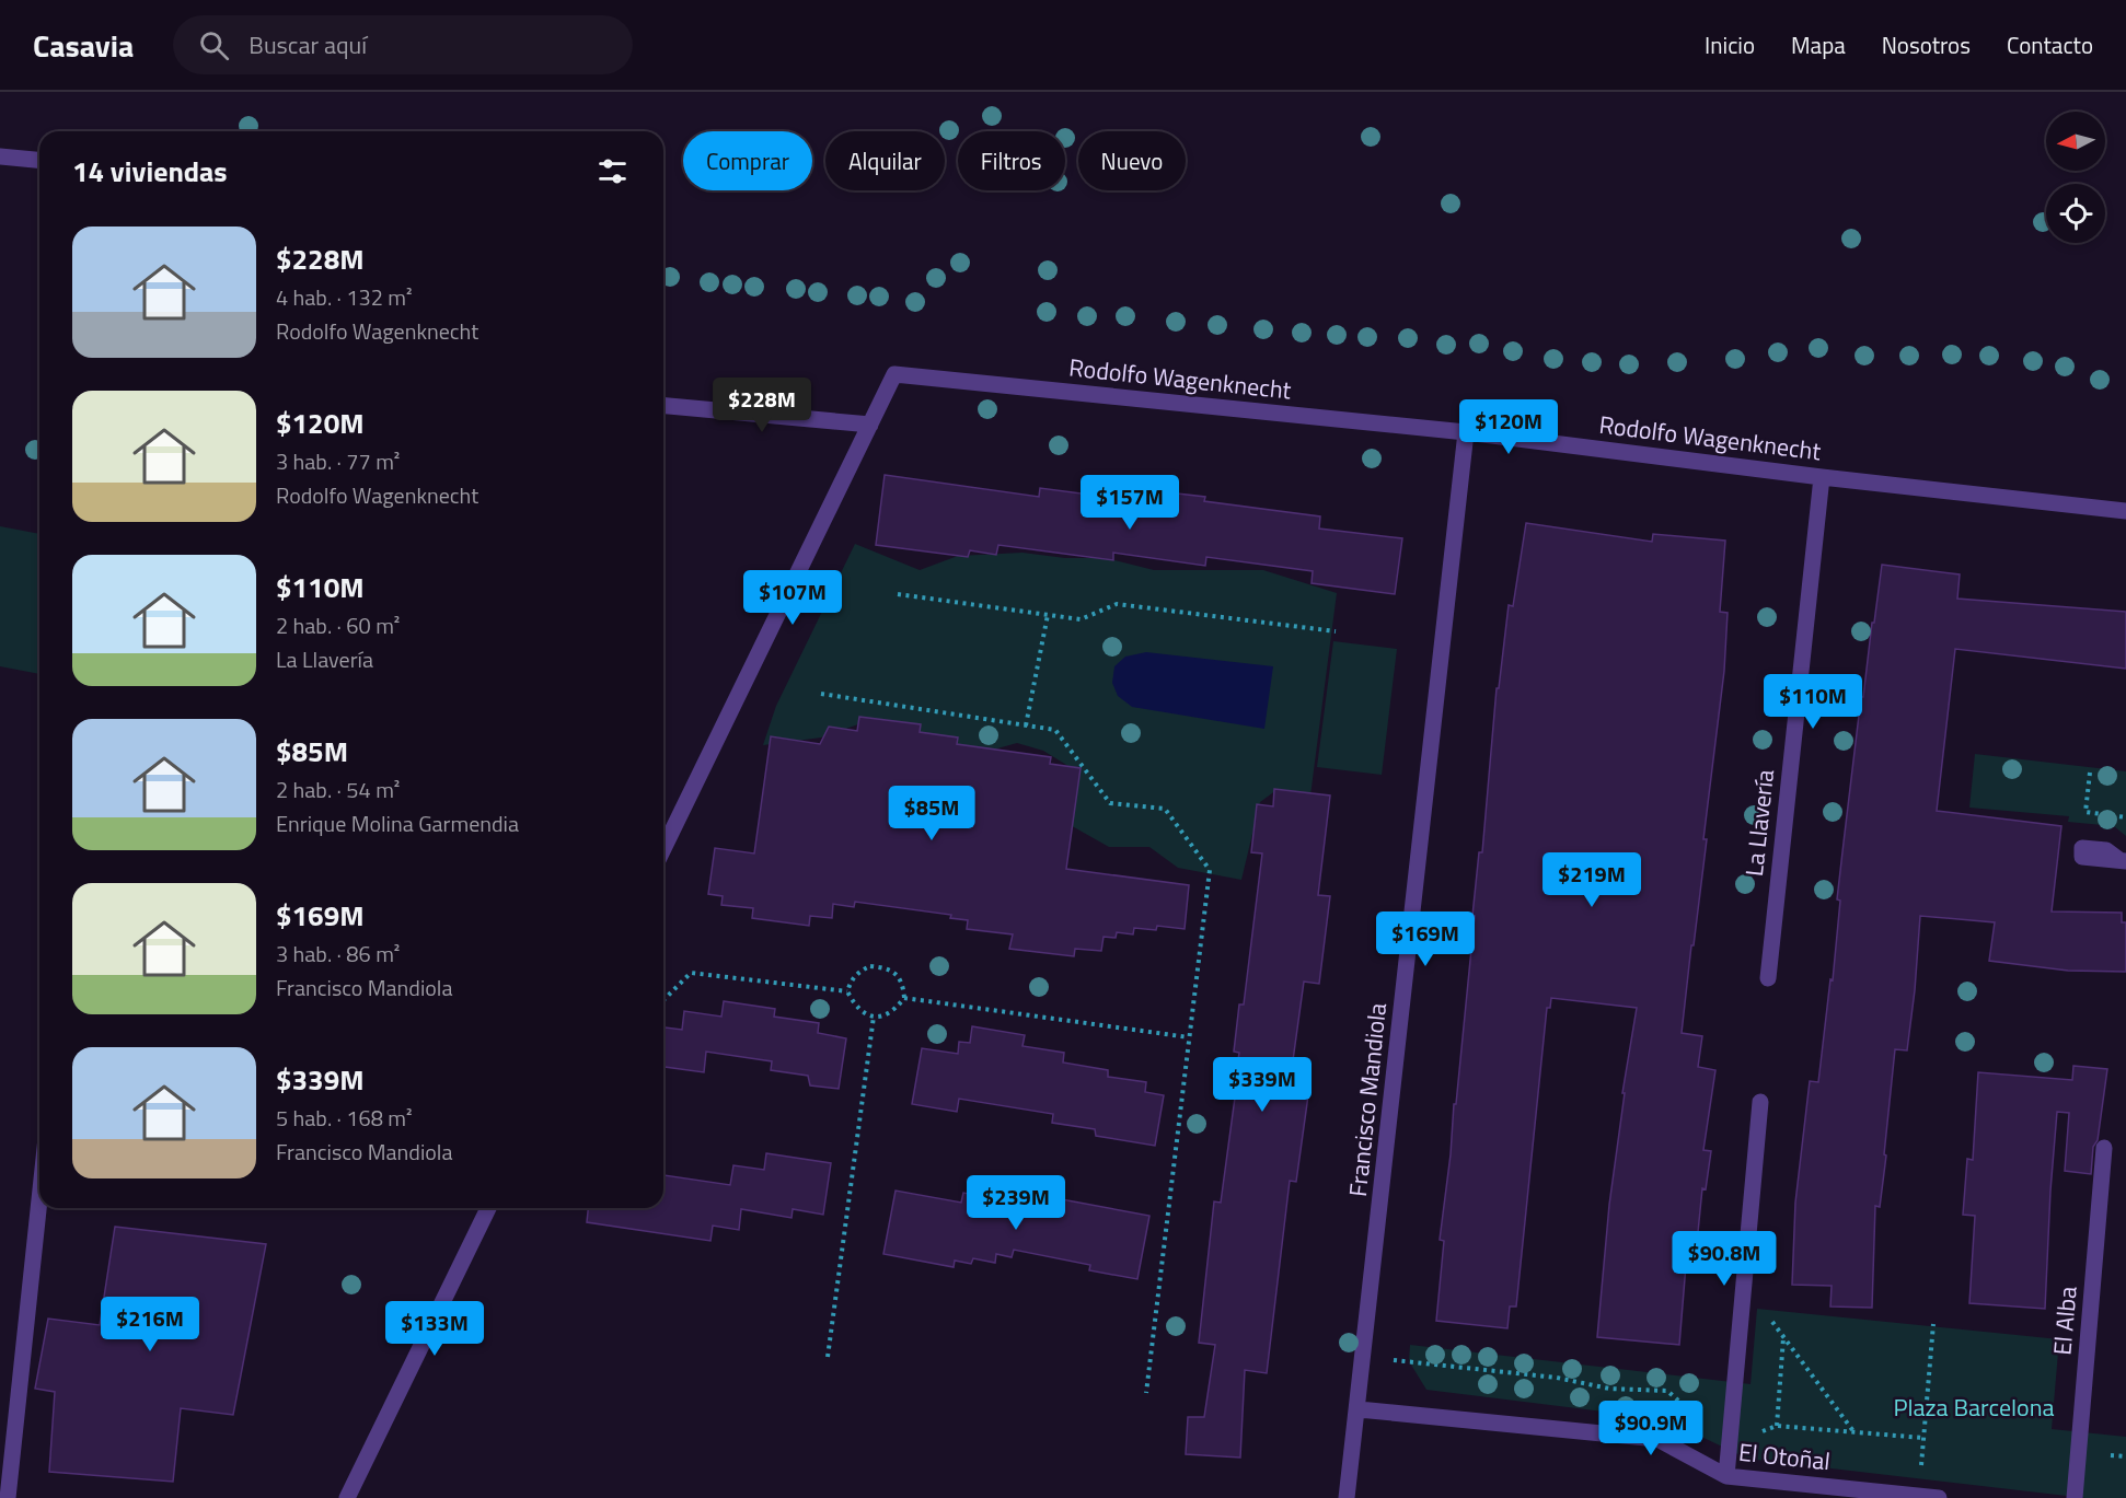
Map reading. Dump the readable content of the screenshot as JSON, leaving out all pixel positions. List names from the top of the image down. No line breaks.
{"streets":{"street":["Rodolfo Wagenknecht","La Llavería","Francisco Mandiola","El Alba","El Otoñal"]},"crossings":[["Rodolfo Wagenknecht","La Llavería"],["Rodolfo Wagenknecht","Francisco Mandiola"],["Francisco Mandiola","El Otoñal"]],"parks":["Plaza Barcelona"],"north":"left","page":{"header":"Casavia","search":"Buscar aquí","nav":["Inicio","Mapa","Nosotros","Contacto"],"chip":["Comprar","Alquilar","Filtros","Nuevo"],"heading":"14 viviendas","list":[{"name":"$228M","note":"4 hab. · 132 m² · Rodolfo Wagenknecht"},{"name":"$120M","note":"3 hab. · 77 m² · Rodolfo Wagenknecht"},{"name":"$110M","note":"2 hab. · 60 m² · La Llavería"},{"name":"$85M","note":"2 hab. · 54 m² · Enrique Molina Garmendia"},{"name":"$169M","note":"3 hab. · 86 m² · Francisco Mandiola"},{"name":"$339M","note":"5 hab. · 168 m² · Francisco Mandiola"}],"price":["$228M","$120M","$157M","$107M","$110M","$85M","$219M","$169M","$339M","$239M","$90.8M","$216M","$133M","$90.9M"]}}
